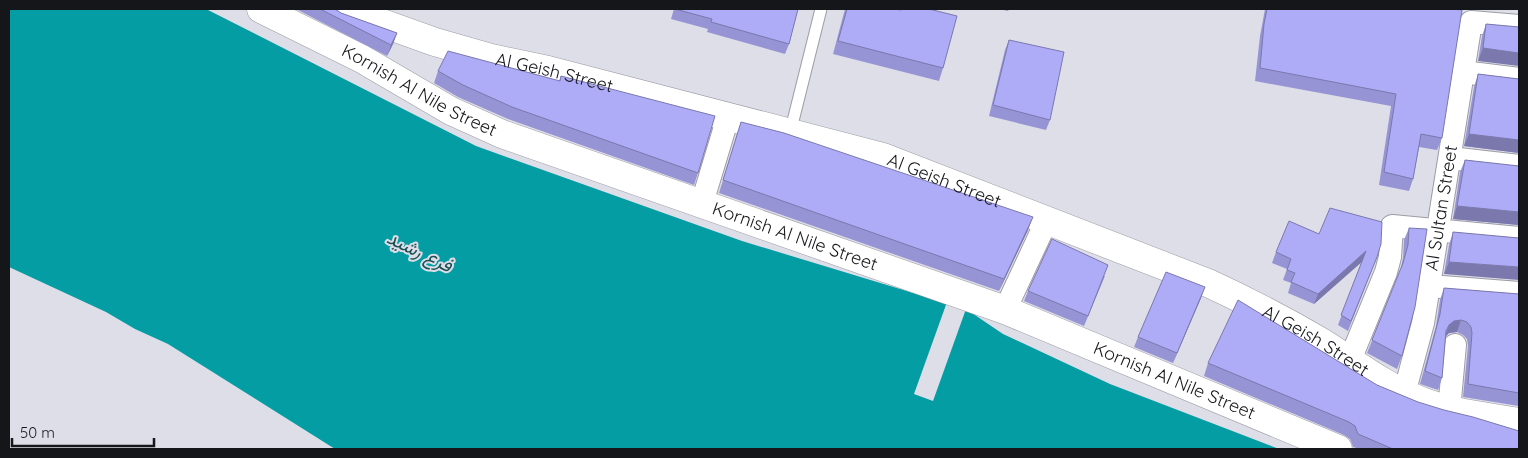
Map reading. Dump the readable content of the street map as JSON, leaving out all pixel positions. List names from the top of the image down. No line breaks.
{"streets":{"main road":["Al Geish Street","Kornish Al Nile Street"],"street":["Al Sultan Street"]},"crossings":[["Al Geish Street","Al Sultan Street"]],"water":["فرع رشيد"],"scale_bar":"50 m"}
